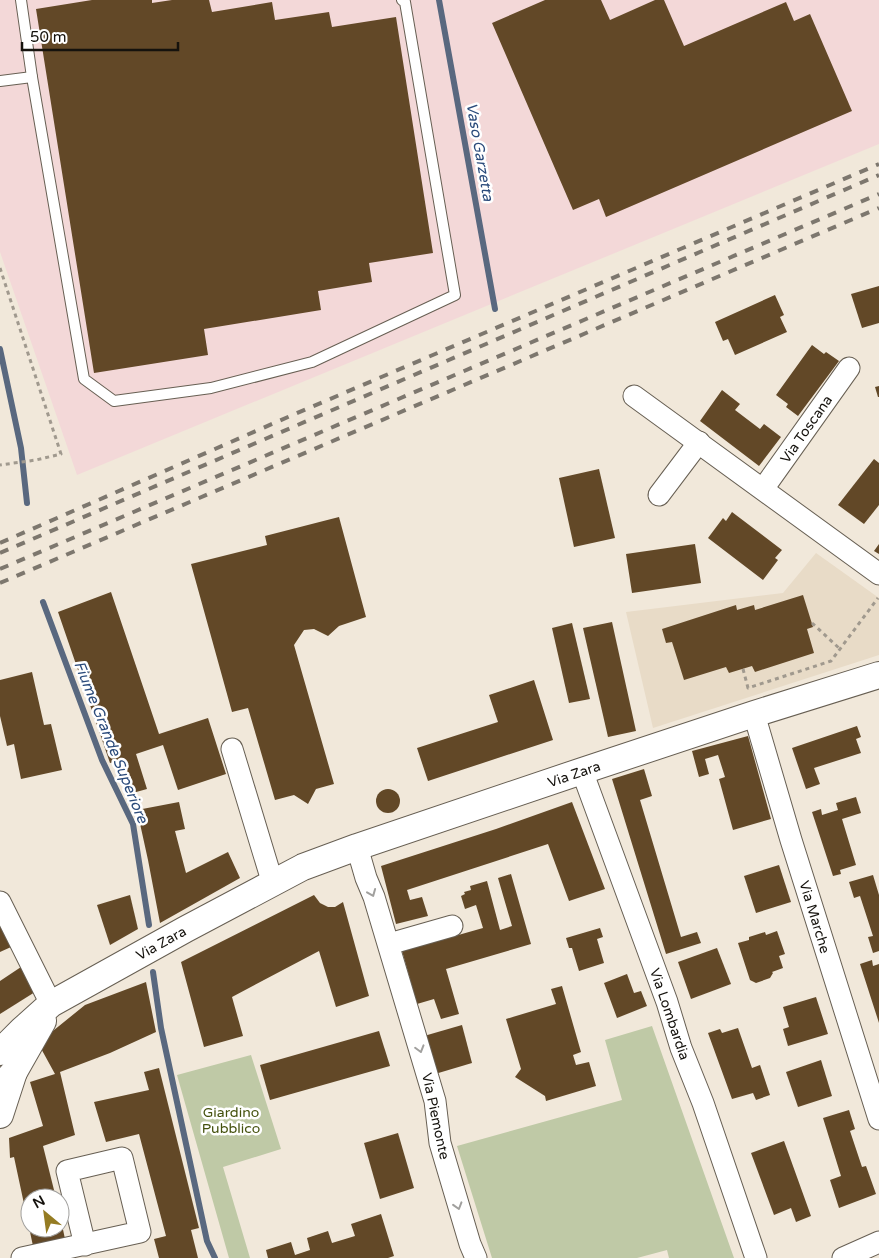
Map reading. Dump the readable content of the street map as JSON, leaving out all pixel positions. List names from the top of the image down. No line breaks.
{"streets":{"street":["Via Toscana","Via Zara","Via Marche","Via Lombardia","Via Piemonte"]},"crossings":[["Via Zara","Via Marche"],["Via Zara","Via Lombardia"],["Via Zara","Via Piemonte"]],"one_way":["Via Piemonte"],"water":["Vaso Garzetta","Fiume Grande Superiore"],"parks":["Giardino Pubblico"],"scale_bar":"50 m","north":"top left"}
